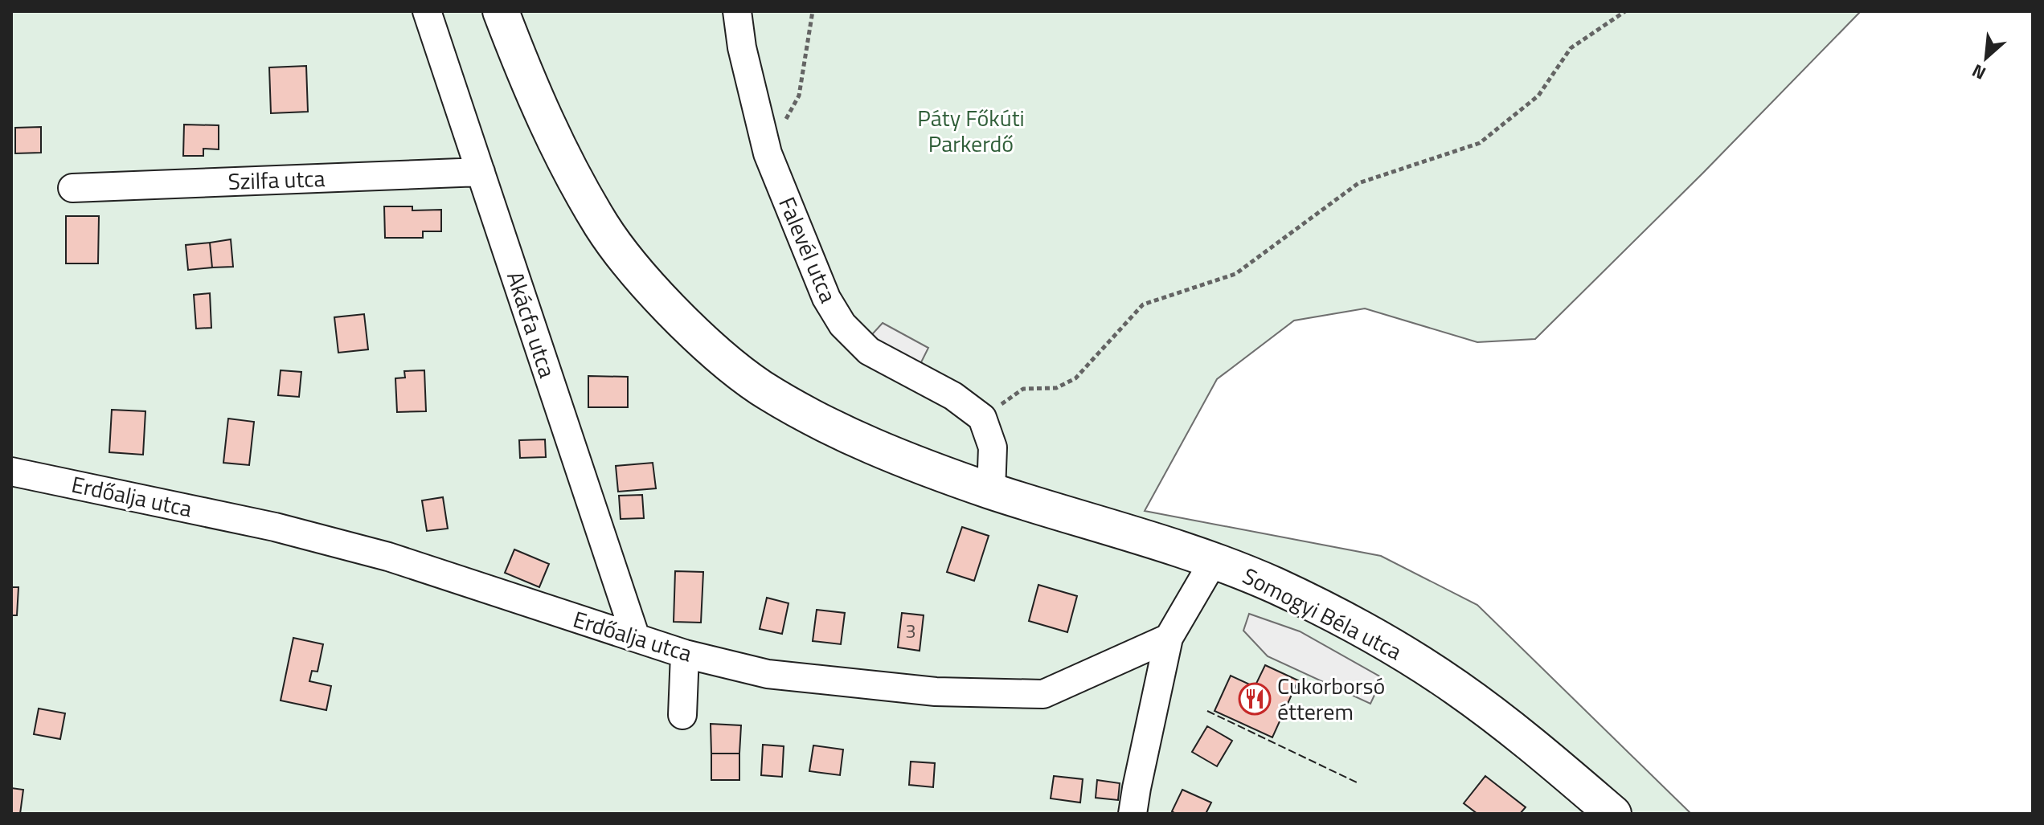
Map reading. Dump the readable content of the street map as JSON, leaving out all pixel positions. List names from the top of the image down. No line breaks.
{"streets":{"main road":["Somogyi Béla utca"],"street":["Szilfa utca","Falevél utca","Akácfa utca","Erdőalja utca"]},"crossings":[["Szilfa utca","Akácfa utca"],["Akácfa utca","Erdőalja utca"]],"parks":["Páty Főkúti Parkerdő"],"places":{"restaurant":["Cukorborsó étterem"]},"house_numbers":["3"],"north":"bottom left"}
